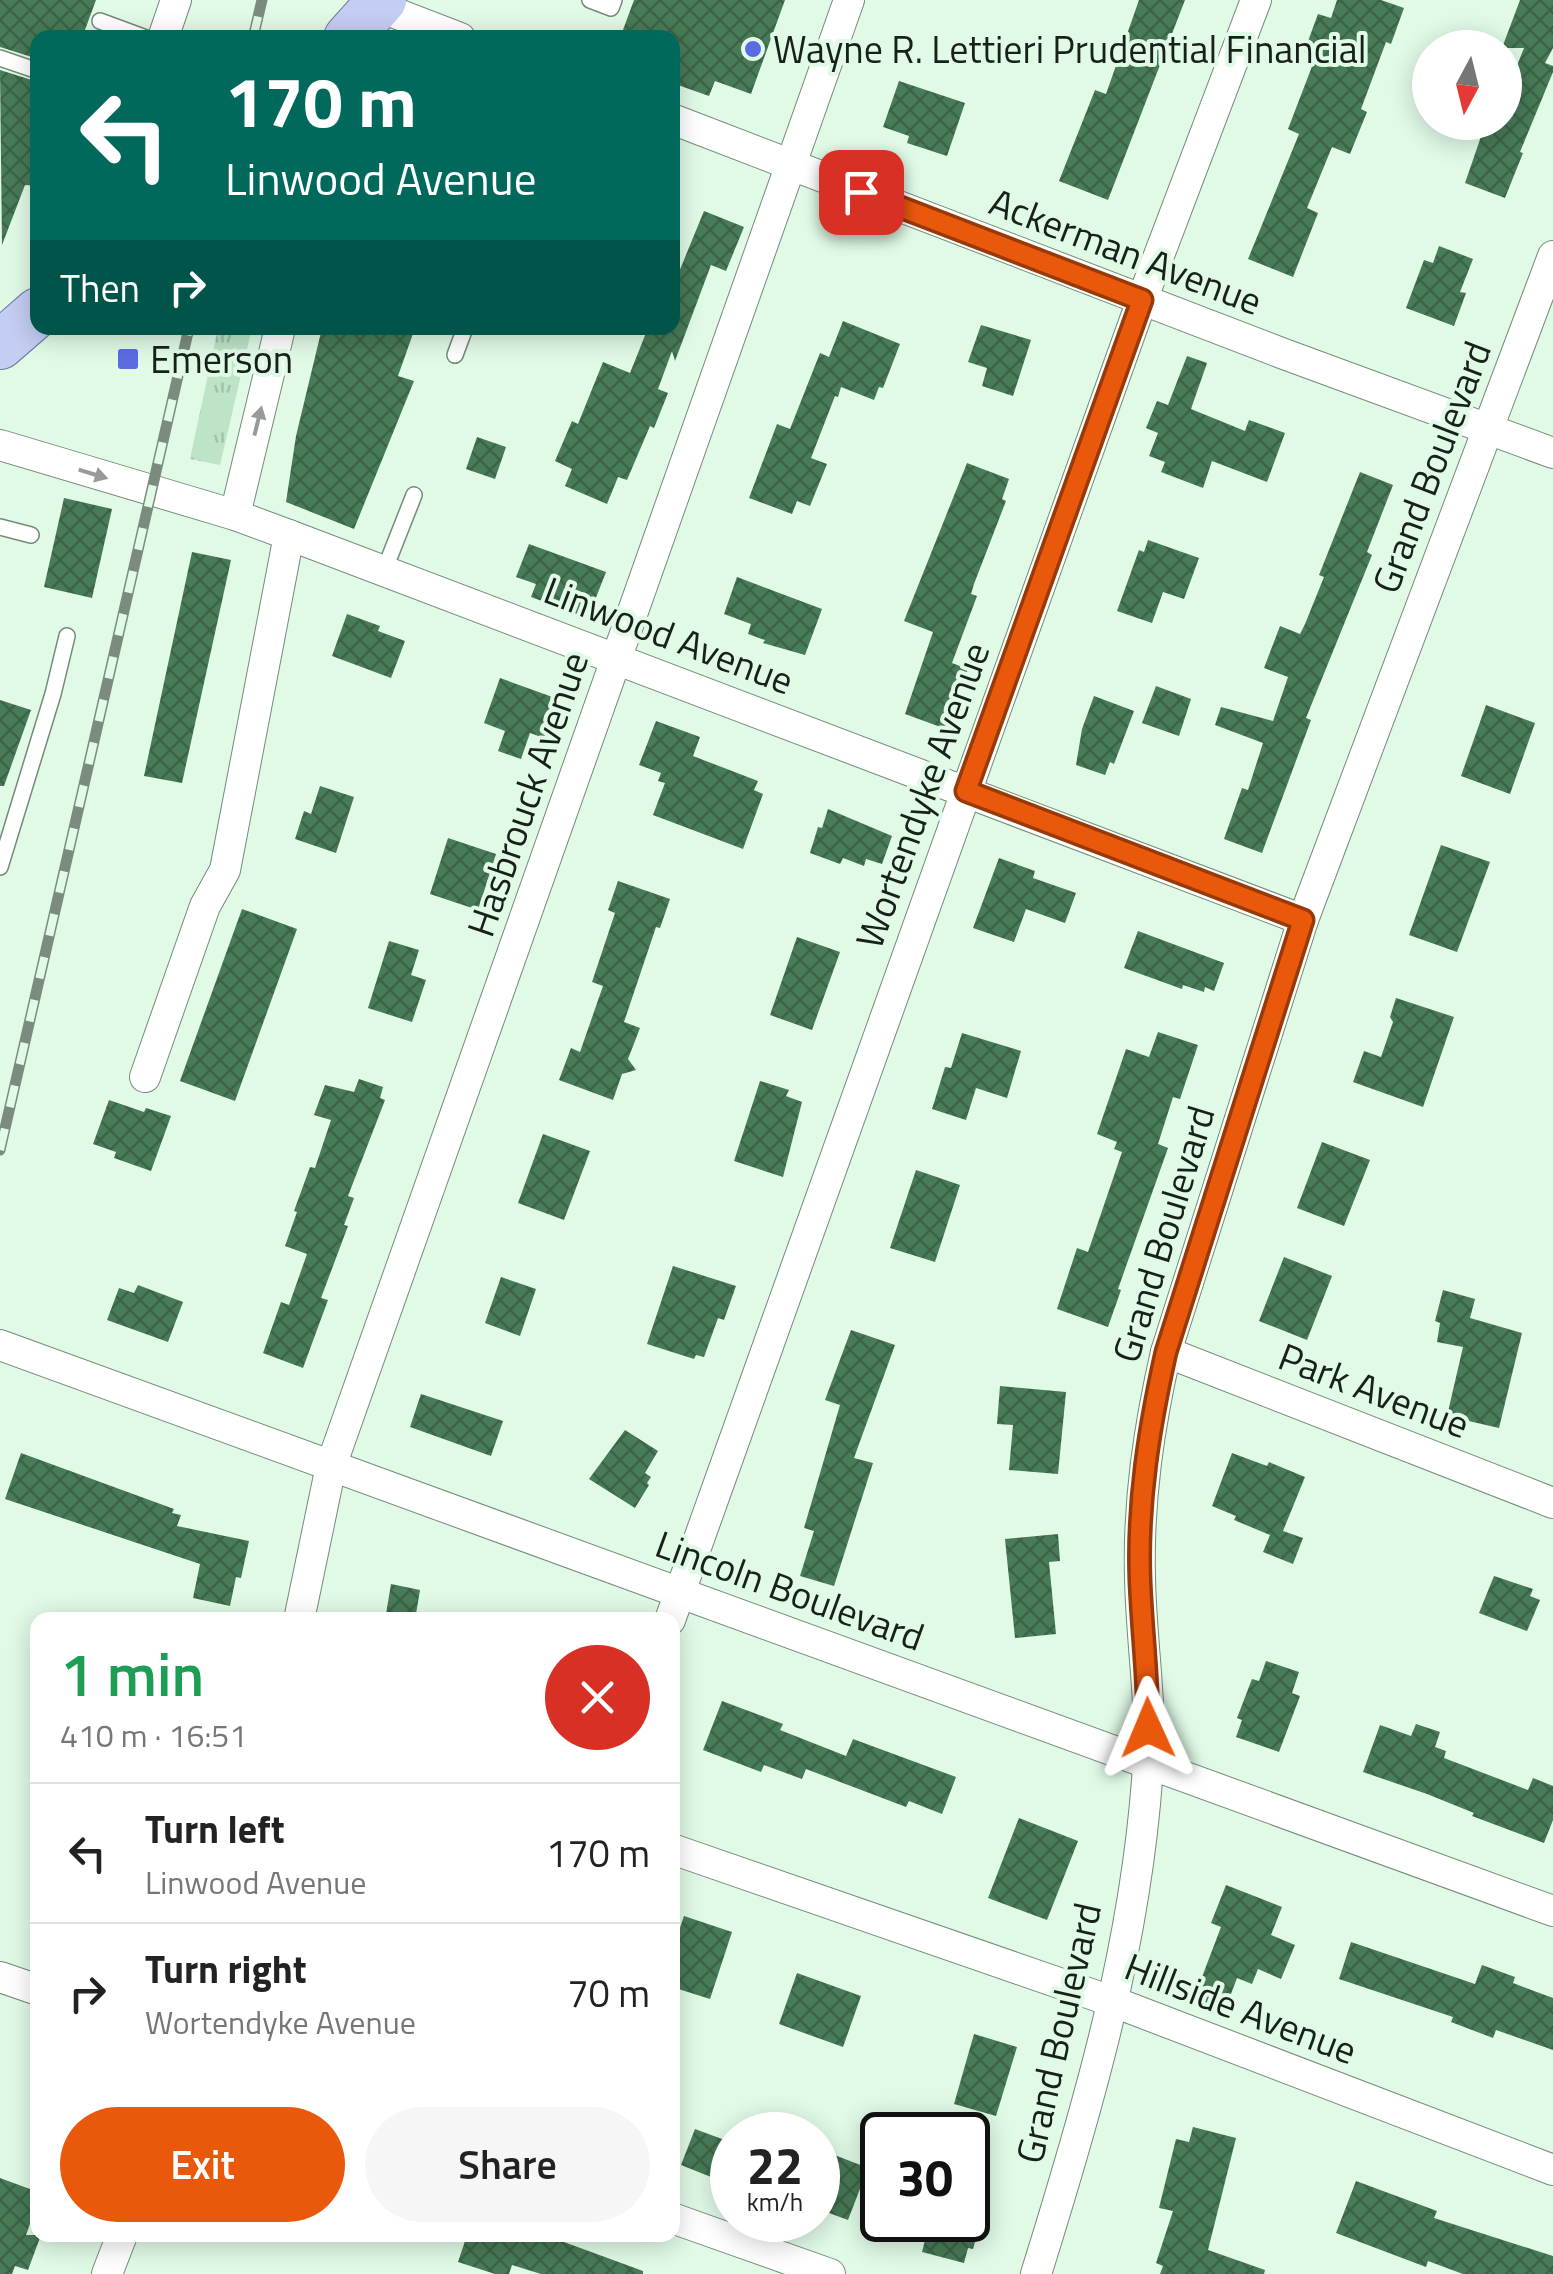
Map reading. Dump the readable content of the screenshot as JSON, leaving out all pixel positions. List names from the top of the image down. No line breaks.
{"streets":{"street":["Ackerman Avenue","Grand Boulevard","Linwood Avenue","Hasbrouck Avenue","Wortendyke Avenue","Park Avenue","Lincoln Boulevard","Hillside Avenue"]},"crossings":[["Ackerman Avenue","Grand Boulevard"],["Ackerman Avenue","Hasbrouck Avenue"],["Ackerman Avenue","Wortendyke Avenue"],["Grand Boulevard","Linwood Avenue"],["Grand Boulevard","Park Avenue"],["Grand Boulevard","Lincoln Boulevard"],["Grand Boulevard","Hillside Avenue"],["Linwood Avenue","Hasbrouck Avenue"],["Linwood Avenue","Wortendyke Avenue"],["Hasbrouck Avenue","Lincoln Boulevard"],["Wortendyke Avenue","Lincoln Boulevard"]],"places":{"other":["Wayne R. Lettieri Prudential Financial"],"transit":["Emerson"]},"north":"bottom","page":{"turn":["170 m","Linwood Avenue"],"then":"Then","heading":["1 min","410 m · 16:51"],"list":[{"name":"Turn left","note":"Linwood Avenue","value":"170 m"},{"name":"Turn right","note":"Wortendyke Avenue","value":"70 m"}],"buttons":["Exit","Share"],"speed":"22 km/h","limit":"30"}}
